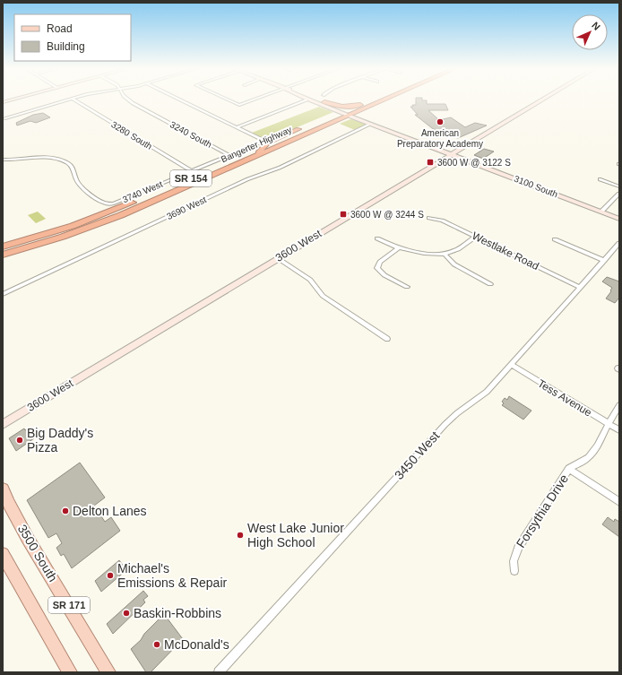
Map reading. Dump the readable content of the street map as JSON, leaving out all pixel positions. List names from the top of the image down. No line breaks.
{"streets":{"highway":["Bangerter Highway","SR 154"],"main road":["3500 South","SR 171"],"street":["3240 South","3280 South","3100 South","3740 West","3690 West","3600 West","Westlake Road","Tess Avenue","3450 West","Forsythia Drive"]},"crossings":[["3240 South","3740 West"],["3280 South","3740 West"],["Bangerter Highway","3100 South"],["Bangerter Highway","3740 West"],["3100 South","3690 West"],["3100 South","3600 West"],["Westlake Road","3450 West"],["Tess Avenue","3450 West"],["Tess Avenue","Forsythia Drive"]],"places":{"other":["American Preparatory Academy","Big Daddy's Pizza","Delton Lanes","West Lake Junior High School","Michael's Emissions & Repair","Baskin-Robbins","McDonald's"],"transit":["3600 W @ 3122 S","3600 W @ 3244 S"]},"legend":["Road","Building"],"north":"top right"}
